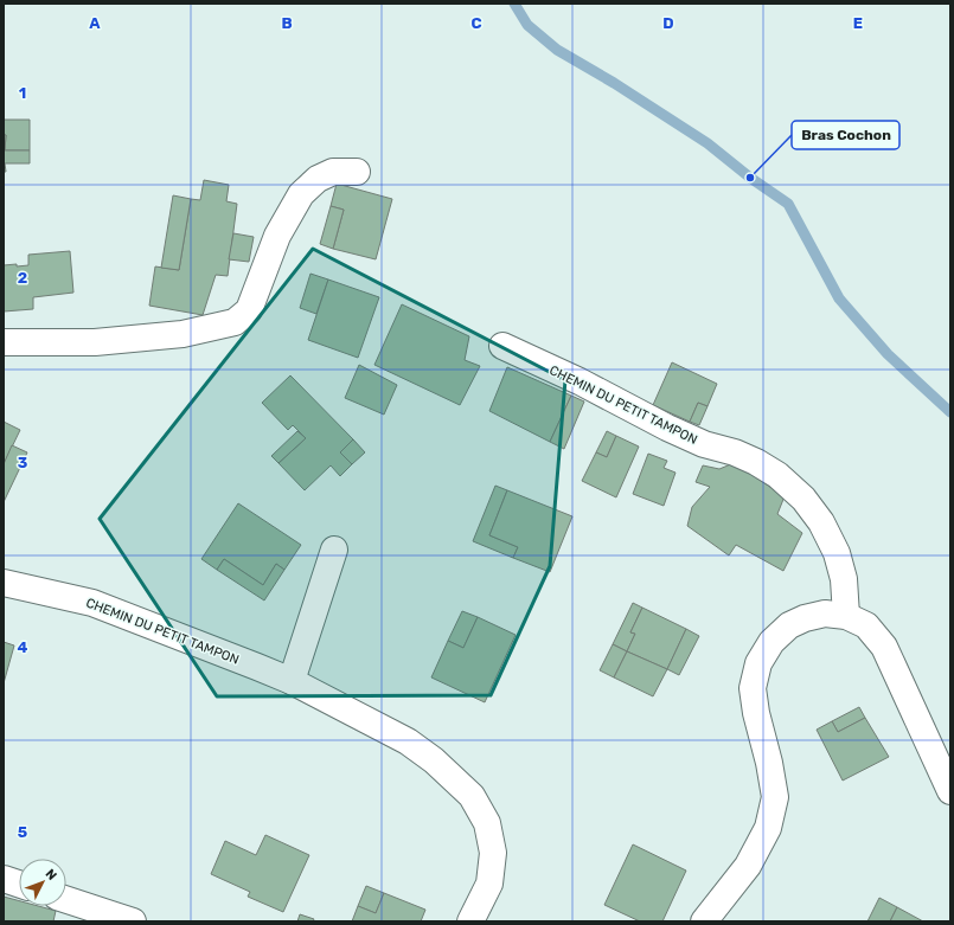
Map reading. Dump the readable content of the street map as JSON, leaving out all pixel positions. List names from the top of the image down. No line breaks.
{"streets":{"street":["CHEMIN DU PETIT TAMPON"]},"places":["Bras Cochon"],"north":"top right","grid":{"columns":["A","B","C","D","E"],"rows":["1","2","3","4","5"]}}
